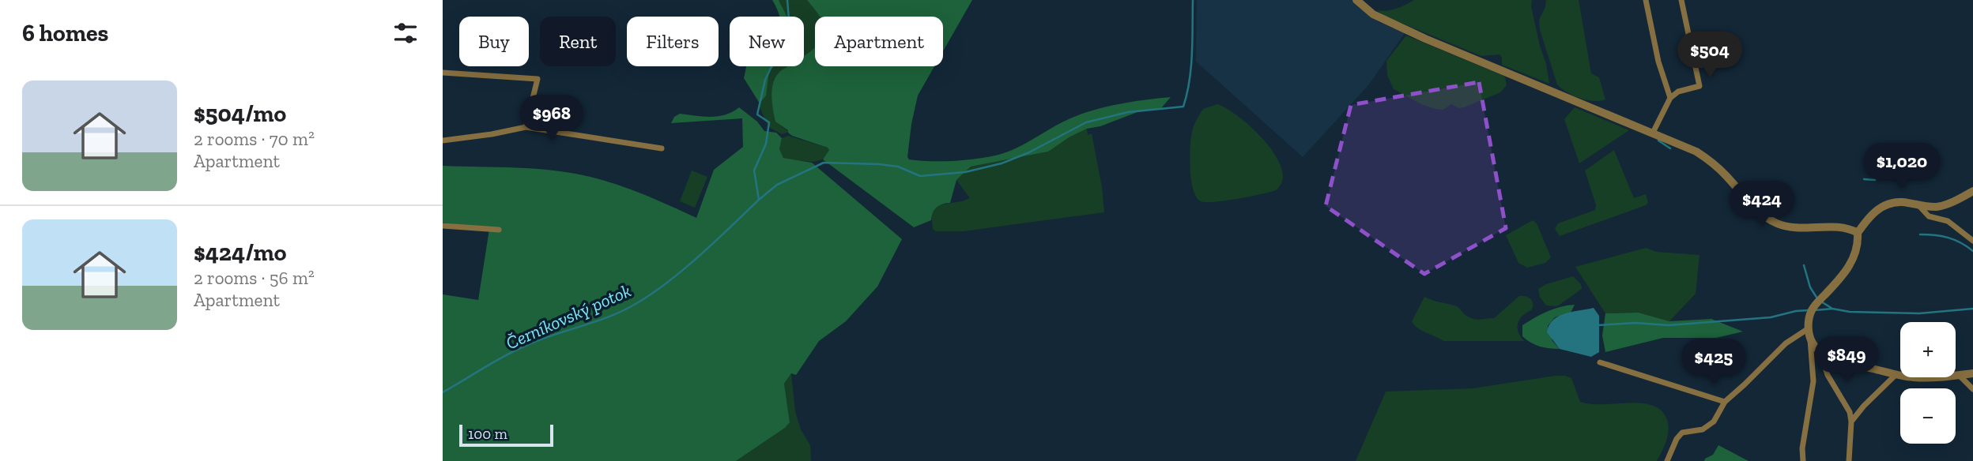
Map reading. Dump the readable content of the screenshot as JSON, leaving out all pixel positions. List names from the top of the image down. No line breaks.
{"water":["Černíkovský potok"],"scale_bar":"100 m","page":{"heading":"6 homes","chip":["Buy","Rent","Filters","New","Apartment"],"price":["$504","$968","$1,020","$424","$849","$425"],"list":[{"name":"$504/mo","note":"2 rooms · 70 m² · Apartment"},{"name":"$424/mo","note":"2 rooms · 56 m² · Apartment"}],"map_buttons":["+","−"],"scale":"100 m"}}
